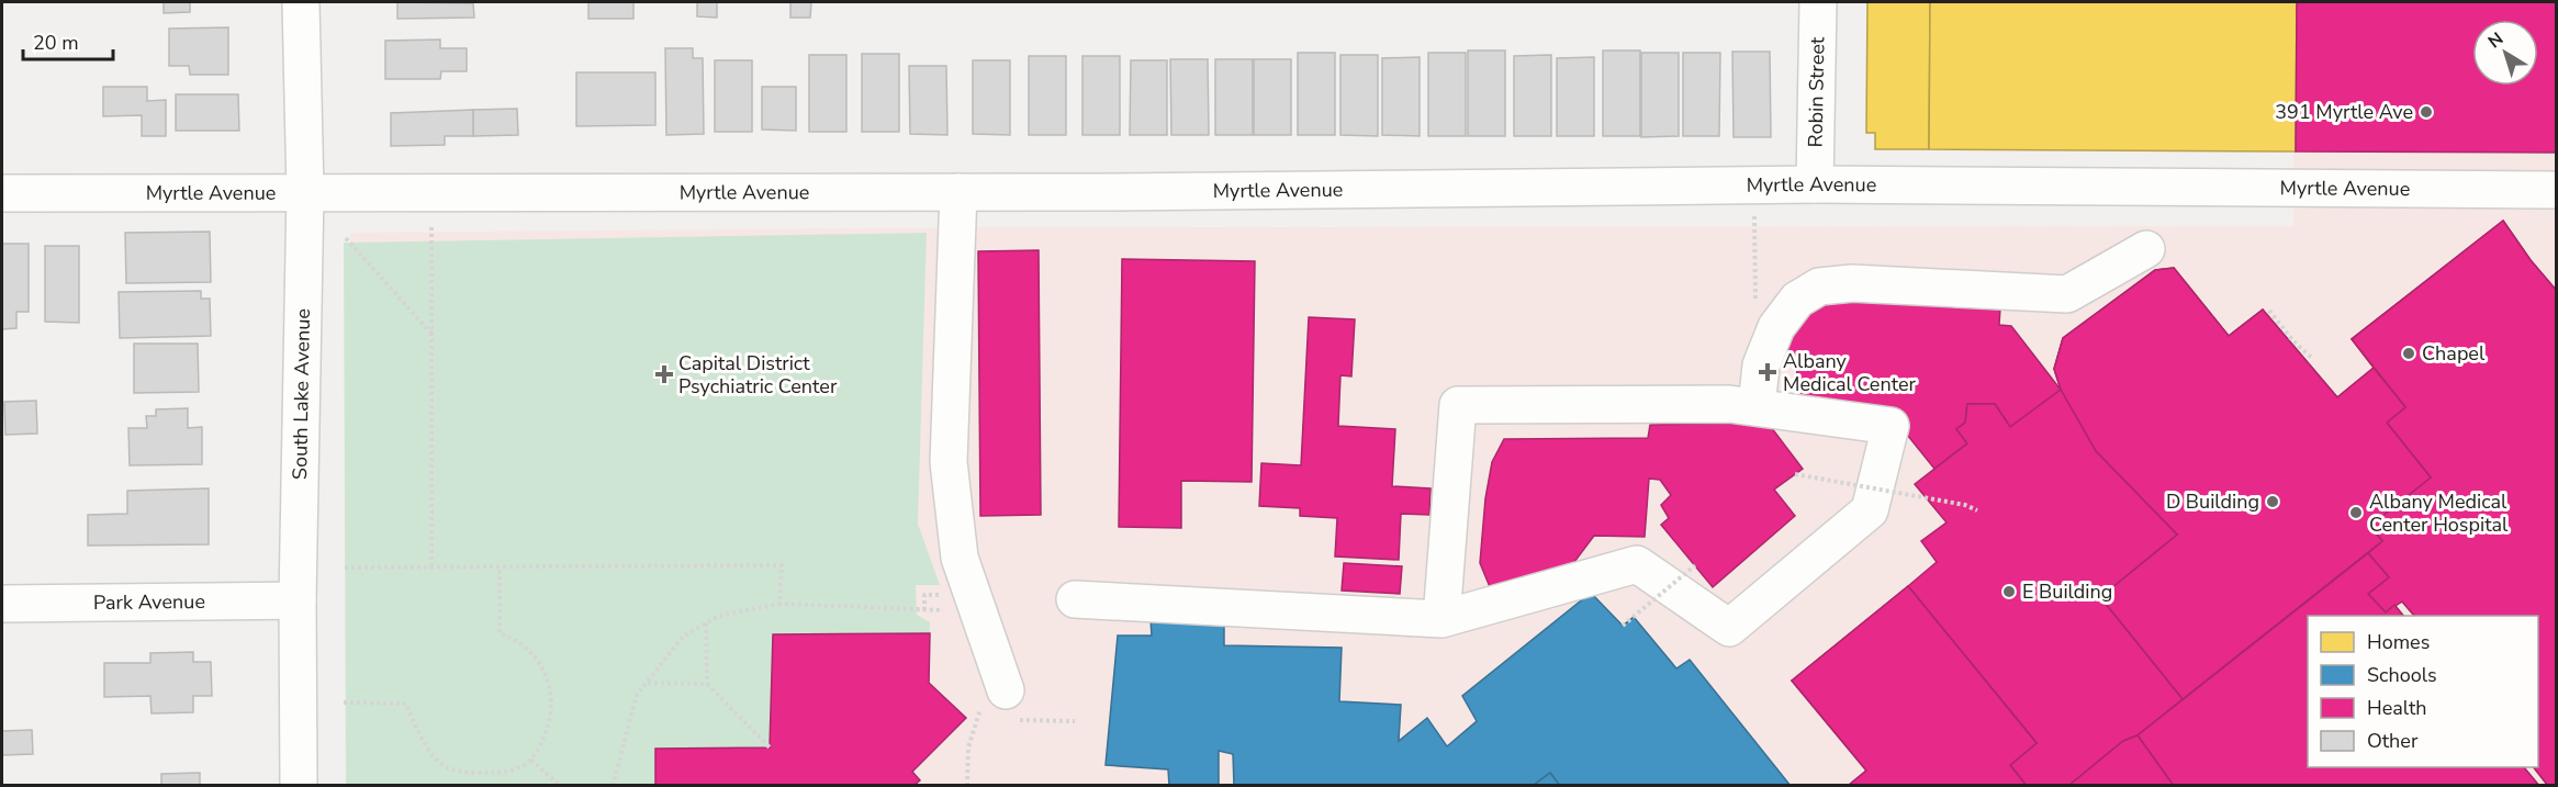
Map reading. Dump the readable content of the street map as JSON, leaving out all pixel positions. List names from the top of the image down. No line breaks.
{"streets":{"street":["Robin Street","Myrtle Avenue","South Lake Avenue","Park Avenue"]},"crossings":[["Robin Street","Myrtle Avenue"],["Myrtle Avenue","South Lake Avenue"],["South Lake Avenue","Park Avenue"]],"places":{"other":["391 Myrtle Ave","Chapel","D Building","Albany Medical Center Hospital","E Building"],"health":["Albany Medical Center","Capital District Psychiatric Center"]},"legend":["Homes","Schools","Health","Other"],"scale_bar":"20 m","north":"top left"}
